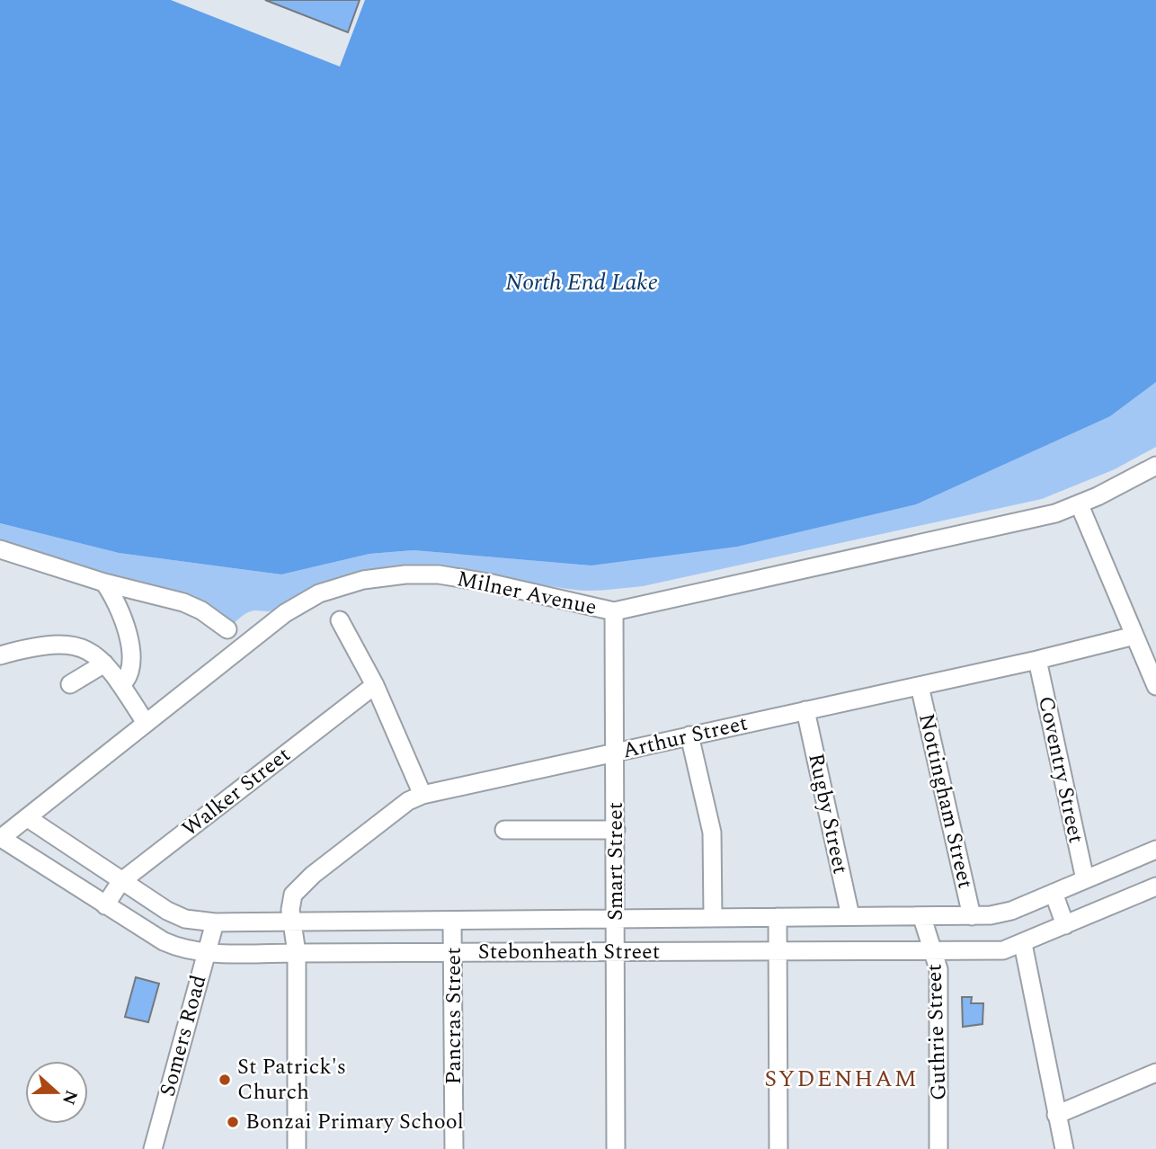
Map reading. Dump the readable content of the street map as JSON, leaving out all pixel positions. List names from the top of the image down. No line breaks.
{"streets":{"street":["Milner Avenue","Arthur Street","Coventry Street","Walker Street","Nottingham Street","Rugby Street","Smart Street","Stebonheath Street","Pancras Street","Guthrie Street","Somers Road"]},"crossings":[["Milner Avenue","Smart Street"],["Milner Avenue","Stebonheath Street"],["Arthur Street","Coventry Street"],["Arthur Street","Nottingham Street"],["Arthur Street","Rugby Street"],["Arthur Street","Smart Street"],["Arthur Street","Stebonheath Street"],["Coventry Street","Stebonheath Street"],["Walker Street","Stebonheath Street"],["Nottingham Street","Stebonheath Street"],["Rugby Street","Stebonheath Street"],["Smart Street","Stebonheath Street"],["Stebonheath Street","Pancras Street"],["Stebonheath Street","Guthrie Street"],["Stebonheath Street","Somers Road"]],"districts":["SYDENHAM"],"water":["North End Lake"],"places":["St Patrick's Church","Bonzai Primary School"],"north":"right"}
